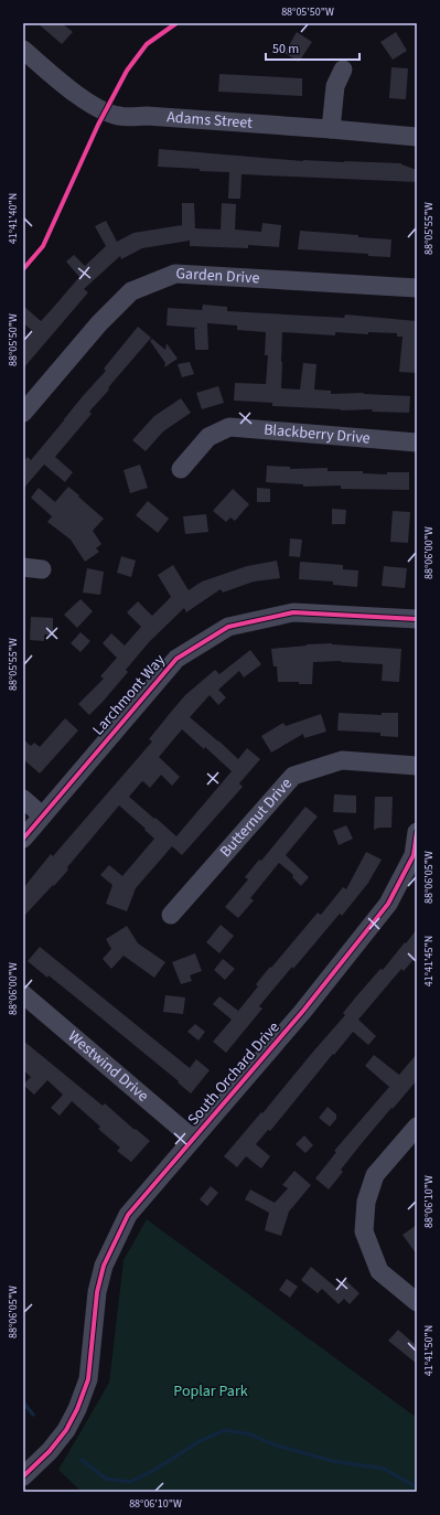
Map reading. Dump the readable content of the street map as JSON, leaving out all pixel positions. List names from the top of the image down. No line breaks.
{"streets":{"street":["Adams Street","Garden Drive","Blackberry Drive","Larchmont Way","Butternut Drive","Westwind Drive","South Orchard Drive"]},"crossings":[["Westwind Drive","South Orchard Drive"]],"parks":["Poplar Park"],"scale_bar":"50 m","coordinates":["88°05'50\"W","41°41'40\"N","88°05'55\"W","88°06'00\"W","88°06'05\"W","41°41'45\"N","88°06'10\"W","41°41'50\"N"]}
